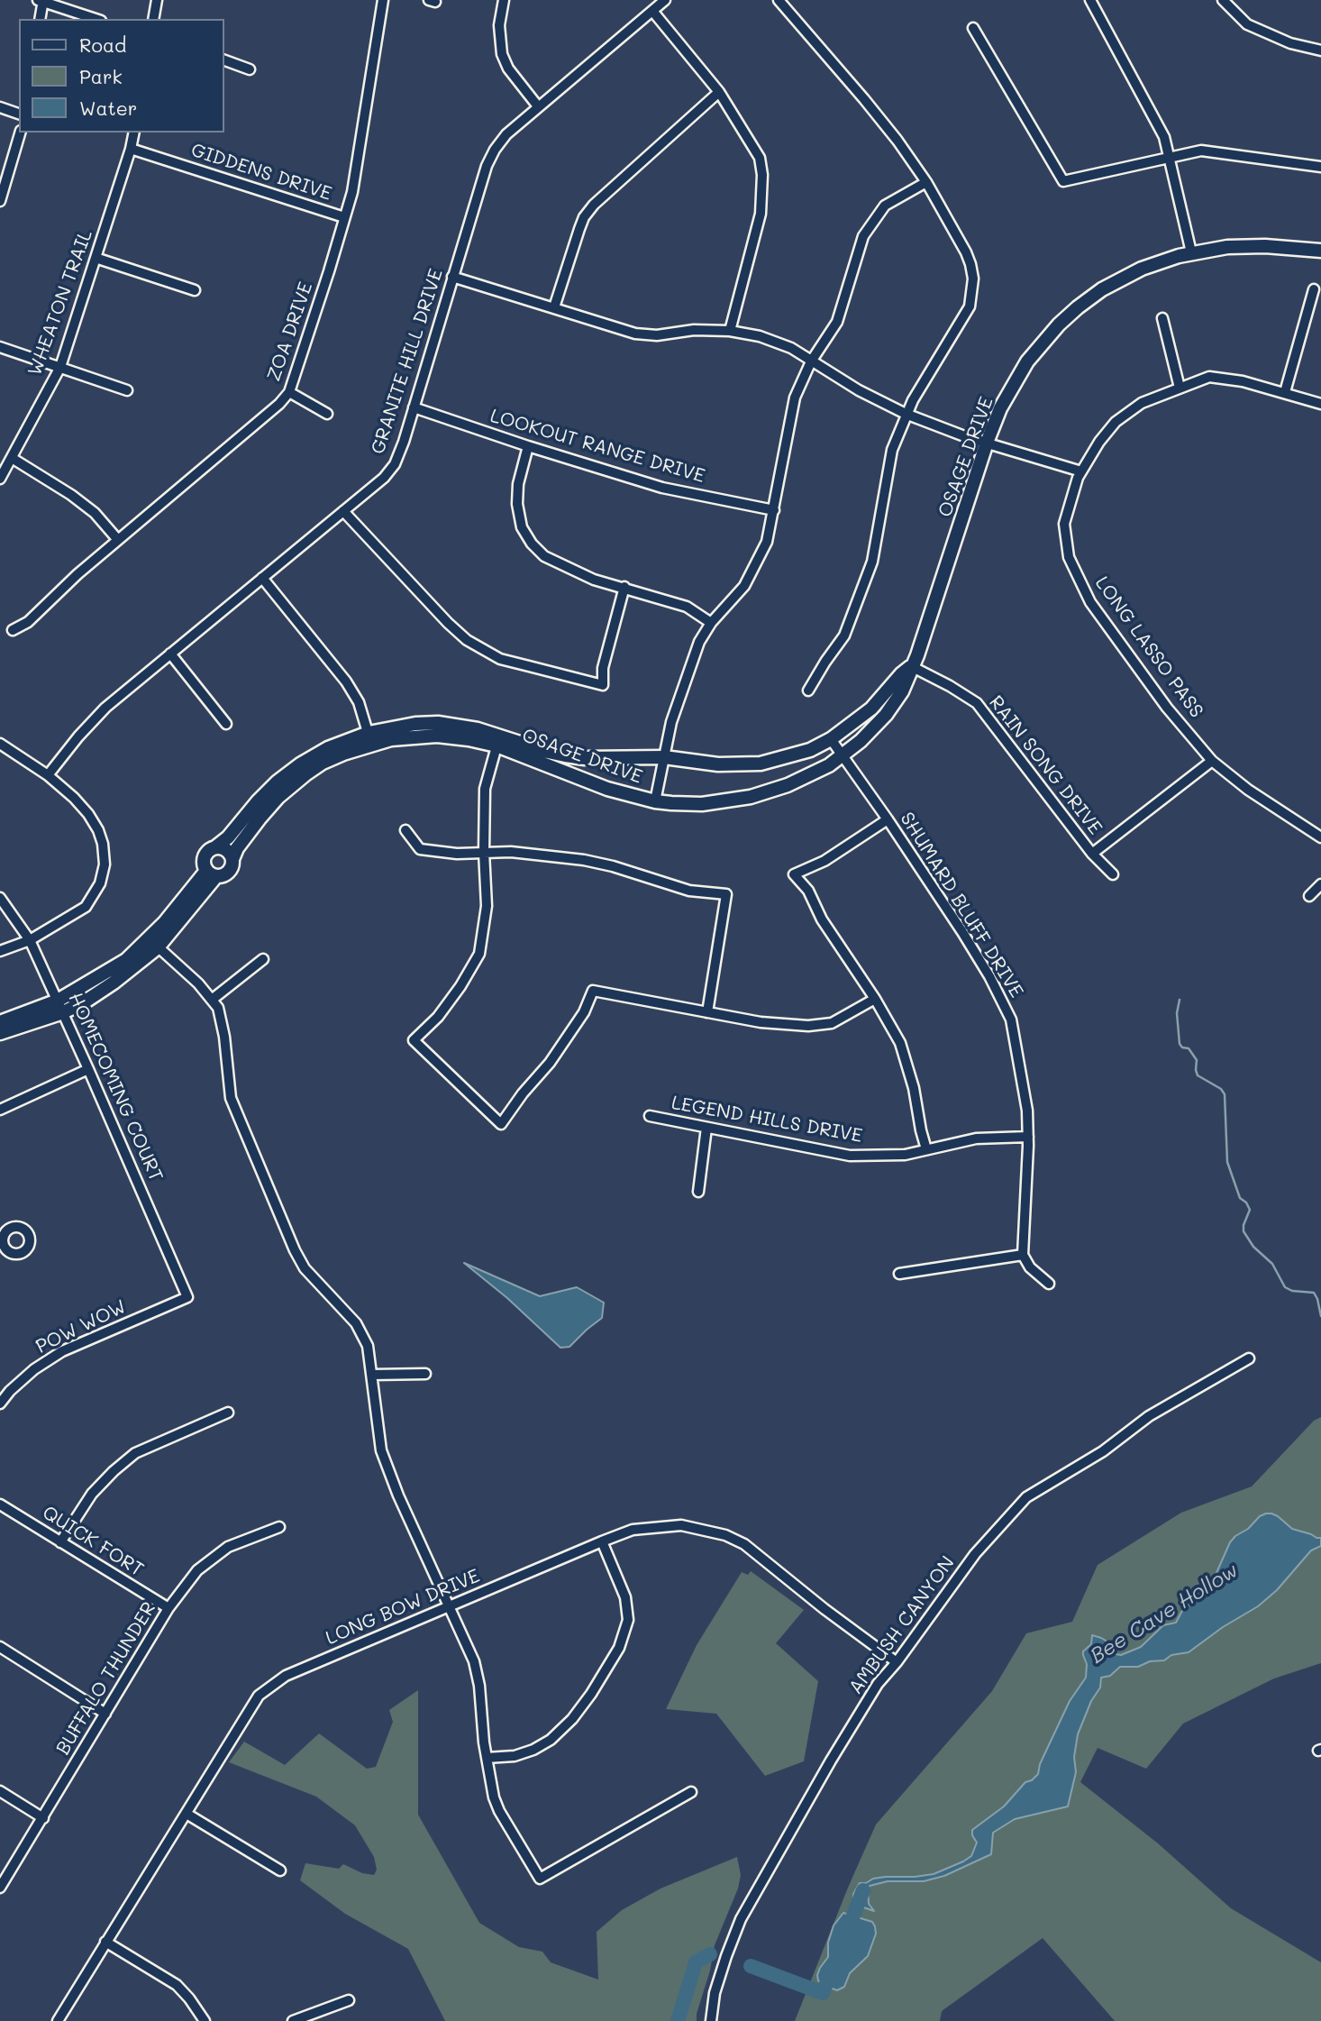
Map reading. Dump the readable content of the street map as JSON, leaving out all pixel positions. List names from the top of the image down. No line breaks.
{"streets":{"street":["GIDDENS DRIVE","WHEATON TRAIL","ZOA DRIVE","GRANITE HILL DRIVE","LOOKOUT RANGE DRIVE","OSAGE DRIVE","LONG LASSO PASS","RAIN SONG DRIVE","SHUMARD BLUFF DRIVE","HOMECOMING COURT","LEGEND HILLS DRIVE","POW WOW","QUICK FORT","LONG BOW DRIVE","AMBUSH CANYON","BUFFALO THUNDER"]},"crossings":[["GIDDENS DRIVE","WHEATON TRAIL"],["GIDDENS DRIVE","ZOA DRIVE"],["GRANITE HILL DRIVE","LOOKOUT RANGE DRIVE"],["OSAGE DRIVE","RAIN SONG DRIVE"],["OSAGE DRIVE","SHUMARD BLUFF DRIVE"],["SHUMARD BLUFF DRIVE","LEGEND HILLS DRIVE"],["HOMECOMING COURT","POW WOW"],["QUICK FORT","BUFFALO THUNDER"],["LONG BOW DRIVE","AMBUSH CANYON"]],"water":["Bee Cave Hollow"],"legend":["Road","Park","Water"]}
